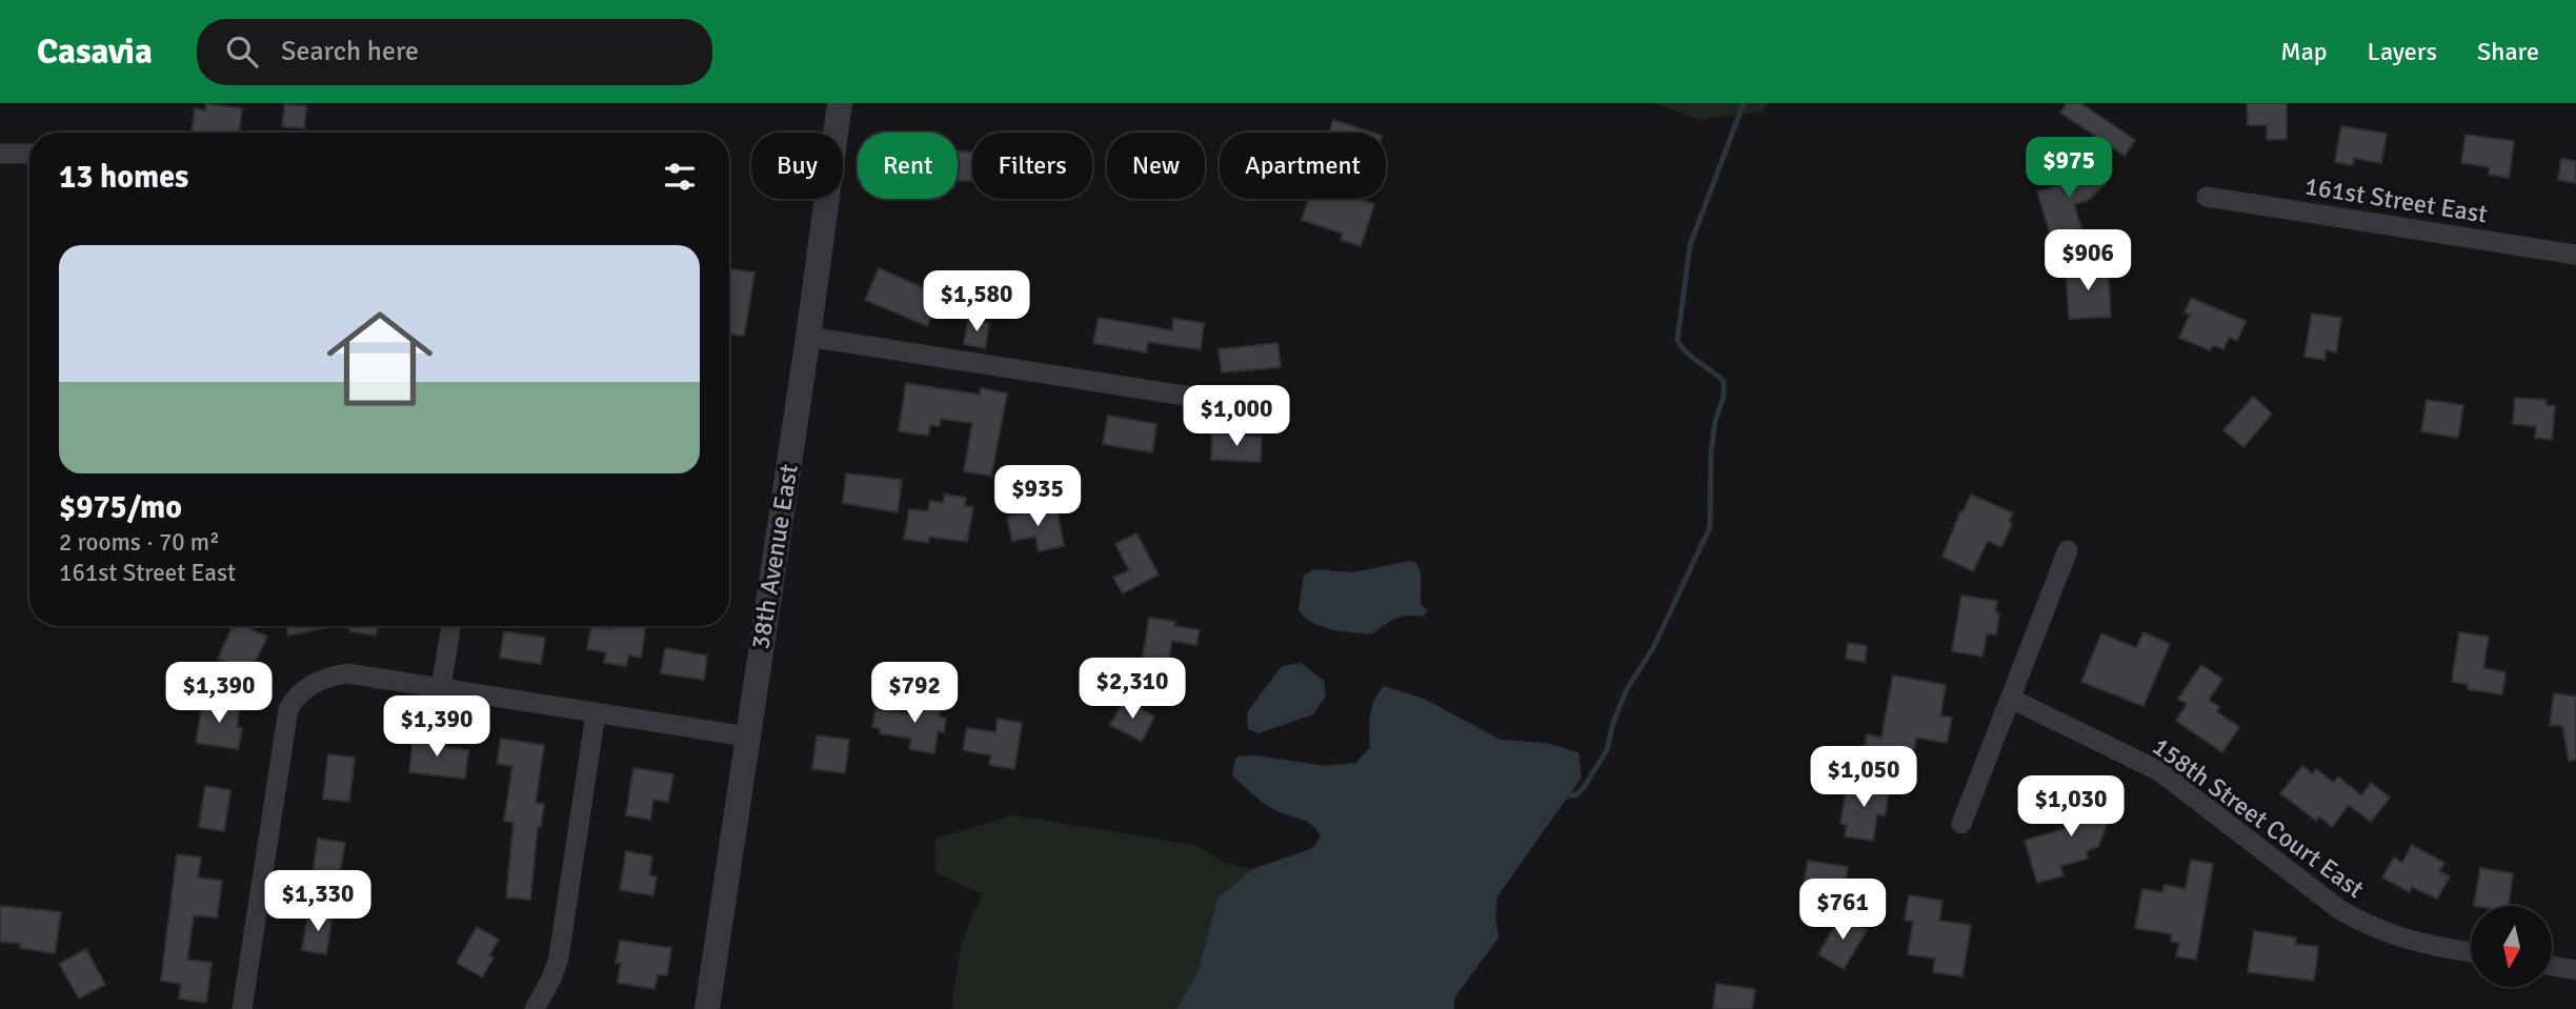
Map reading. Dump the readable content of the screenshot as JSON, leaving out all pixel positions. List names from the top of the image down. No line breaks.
{"streets":{"street":["161st Street East","38th Avenue East","158th Street Court East"]},"north":"bottom","page":{"header":"Casavia","search":"Search here","nav":["Map","Layers","Share"],"chip":["Buy","Rent","Filters","New","Apartment"],"heading":"13 homes","price":["$975","$906","$1,580","$1,000","$935","$2,310","$1,390","$792","$1,390","$1,050","$1,030","$1,330","$761"],"list":[{"name":"$975/mo","note":"2 rooms · 70 m² · 161st Street East"}]}}
